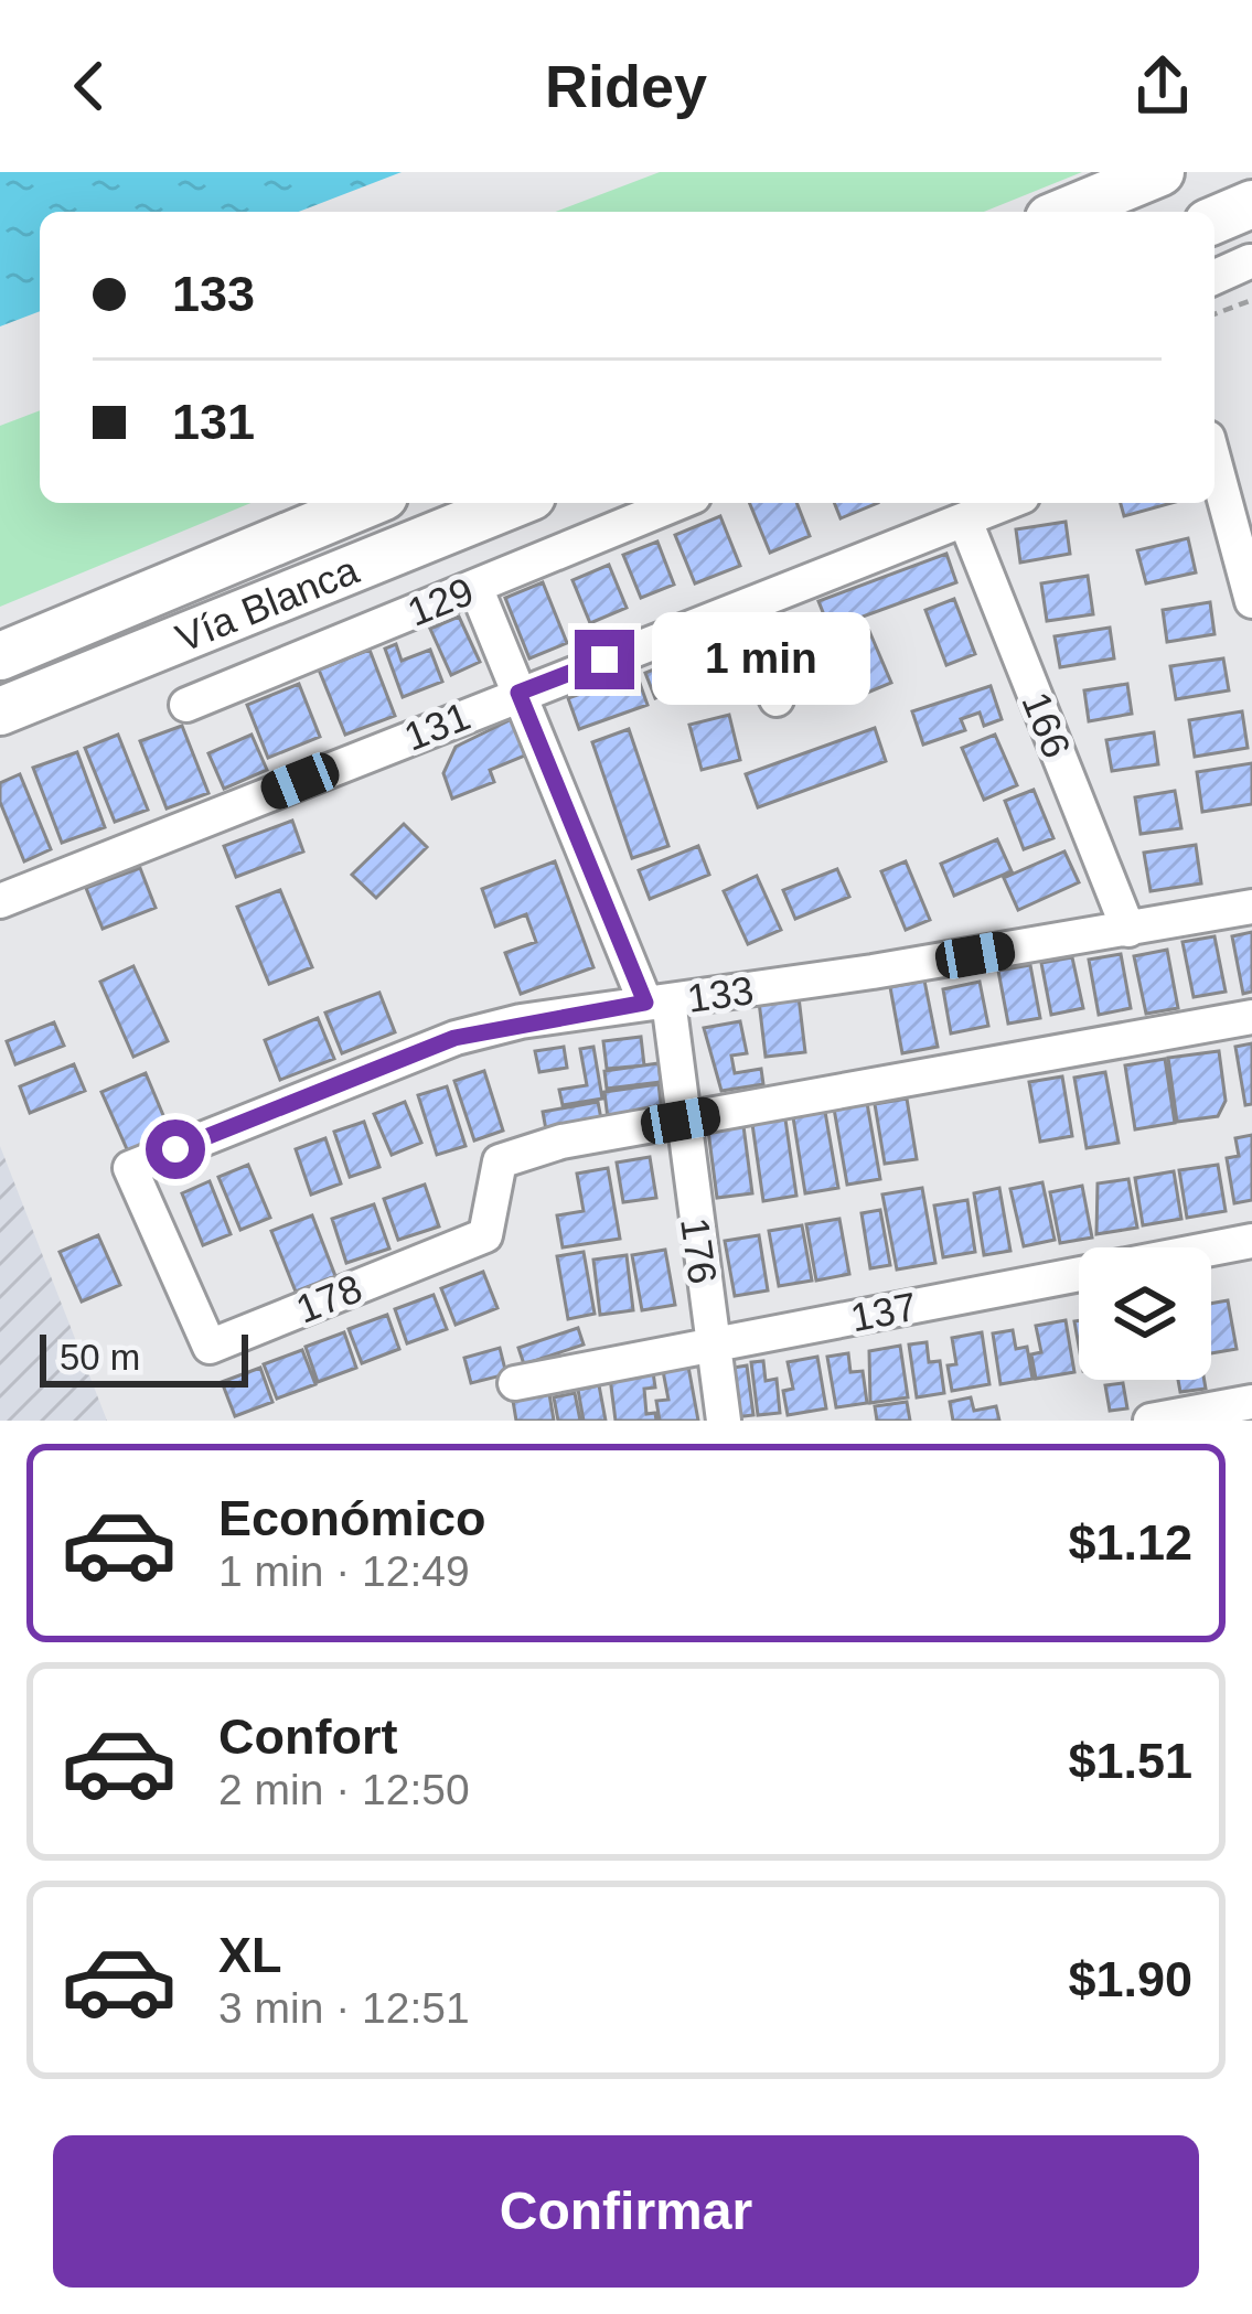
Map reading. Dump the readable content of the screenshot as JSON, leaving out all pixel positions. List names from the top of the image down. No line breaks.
{"streets":{"highway":["Vía Blanca"],"street":["129","166","131","133","176","178","137"]},"crossings":[["129","176"],["166","131"],["166","133"],["131","176"],["133","176"],["133","178"],["176","178"],["176","137"]],"scale_bar":"50 m","page":{"header":"Ridey","banner":["133","131"],"bubble":"1 min","scale":"50 m","list":[{"name":"Económico","note":"1 min · 12:49","value":"$1.12"},{"name":"Confort","note":"2 min · 12:50","value":"$1.51"},{"name":"XL","note":"3 min · 12:51","value":"$1.90"}],"buttons":"Confirmar"}}
